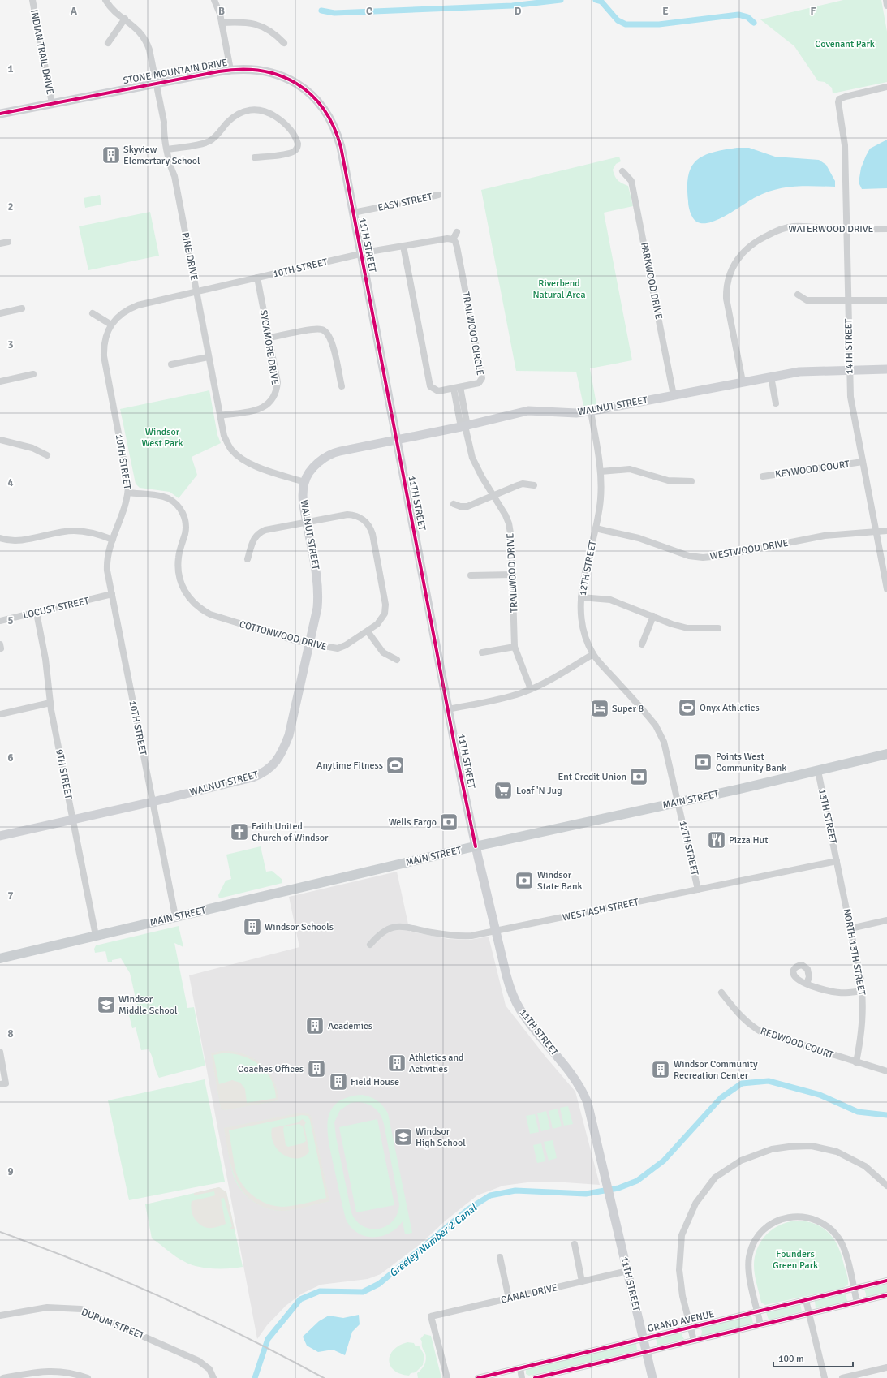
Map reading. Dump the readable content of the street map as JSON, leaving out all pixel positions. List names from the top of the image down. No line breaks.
{"streets":{"main road":["MAIN STREET"],"street":["INDIAN TRAIL DRIVE","STONE MOUNTAIN DRIVE","EASY STREET","WATERWOOD DRIVE","11TH STREET","PINE DRIVE","10TH STREET","PARKWOOD DRIVE","TRAILWOOD CIRCLE","14TH STREET","SYCAMORE DRIVE","WALNUT STREET","KEYWOOD COURT","WESTWOOD DRIVE","12TH STREET","TRAILWOOD DRIVE","LOCUST STREET","COTTONWOOD DRIVE","9TH STREET","13TH STREET","WEST ASH STREET","NORTH 13TH STREET","REDWOOD COURT","CANAL DRIVE","GRAND AVENUE","DURUM STREET"]},"crossings":[["INDIAN TRAIL DRIVE","STONE MOUNTAIN DRIVE"],["STONE MOUNTAIN DRIVE","11TH STREET"],["STONE MOUNTAIN DRIVE","PINE DRIVE"],["EASY STREET","11TH STREET"],["WATERWOOD DRIVE","14TH STREET"],["WATERWOOD DRIVE","WALNUT STREET"],["11TH STREET","10TH STREET"],["11TH STREET","WALNUT STREET"],["11TH STREET","MAIN STREET"],["11TH STREET","WEST ASH STREET"],["11TH STREET","CANAL DRIVE"],["11TH STREET","GRAND AVENUE"],["PINE DRIVE","10TH STREET"],["PINE DRIVE","SYCAMORE DRIVE"],["PINE DRIVE","WALNUT STREET"],["10TH STREET","TRAILWOOD CIRCLE"],["10TH STREET","SYCAMORE DRIVE"],["10TH STREET","WALNUT STREET"],["10TH STREET","LOCUST STREET"],["10TH STREET","COTTONWOOD DRIVE"],["10TH STREET","MAIN STREET"],["PARKWOOD DRIVE","WALNUT STREET"],["TRAILWOOD CIRCLE","TRAILWOOD DRIVE"],["14TH STREET","WALNUT STREET"],["14TH STREET","KEYWOOD COURT"],["14TH STREET","WESTWOOD DRIVE"],["WALNUT STREET","12TH STREET"],["WALNUT STREET","TRAILWOOD DRIVE"],["WALNUT STREET","COTTONWOOD DRIVE"],["WALNUT STREET","9TH STREET"],["WESTWOOD DRIVE","12TH STREET"],["12TH STREET","MAIN STREET"],["12TH STREET","WEST ASH STREET"],["LOCUST STREET","9TH STREET"],["9TH STREET","MAIN STREET"],["MAIN STREET","13TH STREET"],["13TH STREET","WEST ASH STREET"],["13TH STREET","NORTH 13TH STREET"],["WEST ASH STREET","NORTH 13TH STREET"],["NORTH 13TH STREET","REDWOOD COURT"]],"water":["Greeley Number 2 Canal"],"parks":["Covenant Park","Riverbend Natural Area","Windsor West Park","Founders Green Park"],"places":{"building":["Skyview Elemertary School","Windsor Schools","Academics","Athletics and Activities","Coaches Offices","Windsor Community Recreation Center","Field House"],"sports":["Onyx Athletics","Anytime Fitness"],"hotel":["Super 8"],"bank":["Points West Community Bank","Ent Credit Union","Wells Fargo","Windsor State Bank"],"supermarket":["Loaf 'N Jug"],"church":["Faith United Church of Windsor"],"restaurant":["Pizza Hut"],"school or university":["Windsor Middle School","Windsor High School"]},"scale_bar":"100 m","grid":{"columns":["A","B","C","D","E","F"],"rows":["1","2","3","4","5","6","7","8","9"]}}
